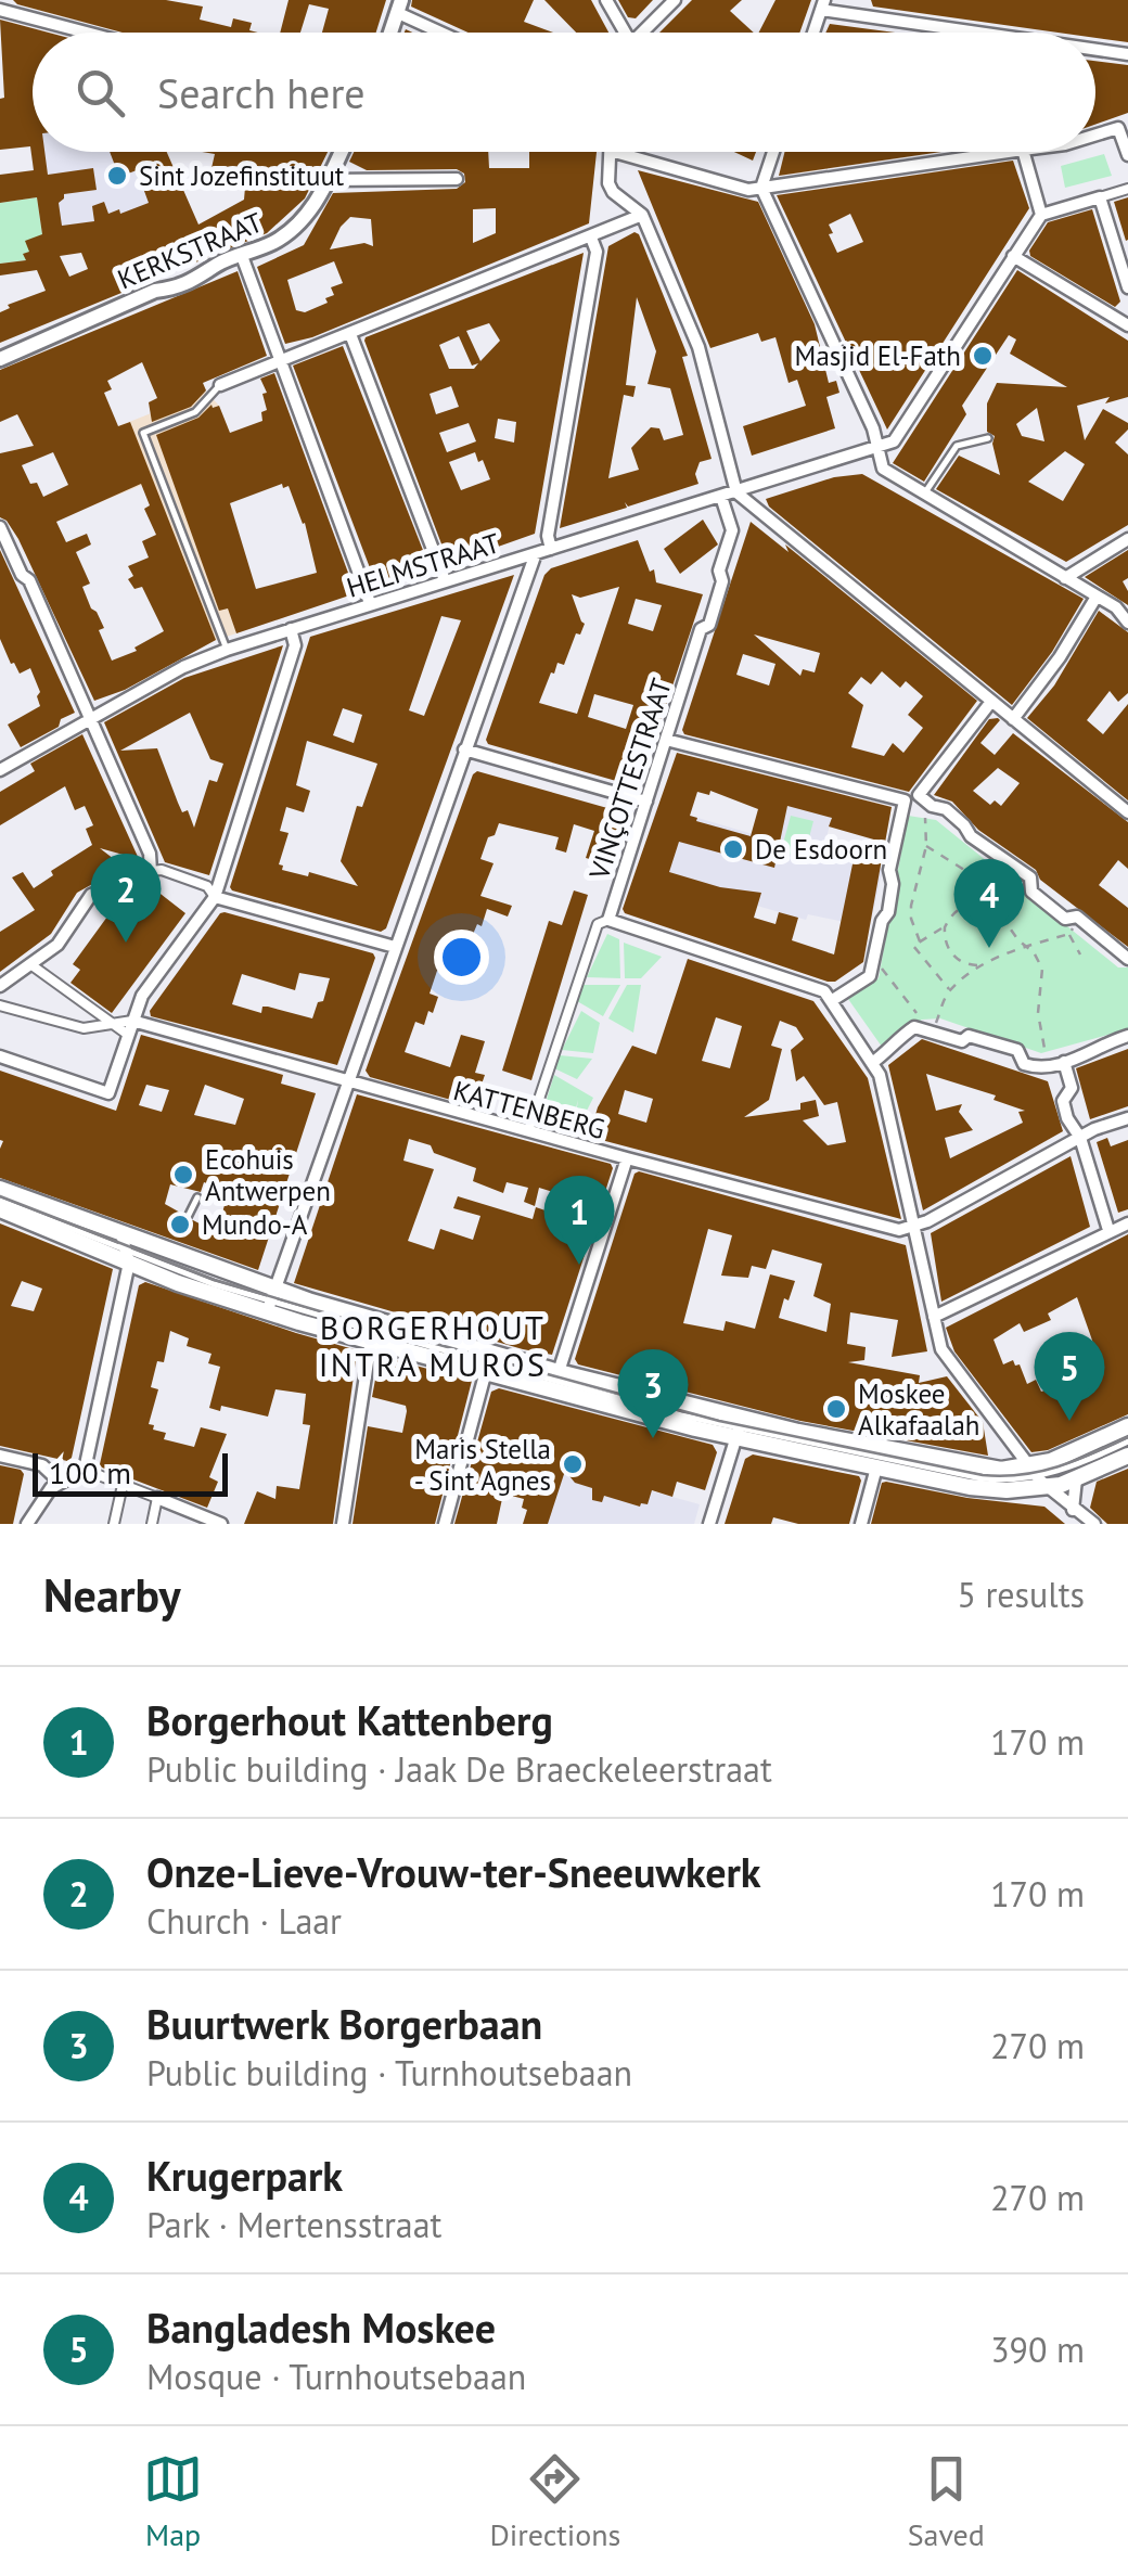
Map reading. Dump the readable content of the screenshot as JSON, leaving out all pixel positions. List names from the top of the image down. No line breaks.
{"streets":{"street":["KERKSTRAAT","HELMSTRAAT","VINÇOTTESTRAAT","KATTENBERG"]},"crossings":[["HELMSTRAAT","VINÇOTTESTRAAT"],["VINÇOTTESTRAAT","KATTENBERG"]],"districts":["BORGERHOUT INTRA MUROS"],"places":["Sint Jozefinstituut","Masjid El-Fath","De Esdoorn","Ecohuis Antwerpen","Mundo-A","Moskee Alkafaalah","Maris Stella - Sint Agnes"],"scale_bar":"100 m","page":{"search":"Search here","pins":["2","4","1","5","3"],"scale":"100 m","heading":["Nearby","5 results"],"list":[{"mark":"1","name":"Borgerhout Kattenberg","note":"Public building · Jaak De Braeckeleerstraat","value":"170 m"},{"mark":"2","name":"Onze-Lieve-Vrouw-ter-Sneeuwkerk","note":"Church · Laar","value":"170 m"},{"mark":"3","name":"Buurtwerk Borgerbaan","note":"Public building · Turnhoutsebaan","value":"270 m"},{"mark":"4","name":"Krugerpark","note":"Park · Mertensstraat","value":"270 m"},{"mark":"5","name":"Bangladesh Moskee","note":"Mosque · Turnhoutsebaan","value":"390 m"}],"nav":["Map","Directions","Saved"]}}
